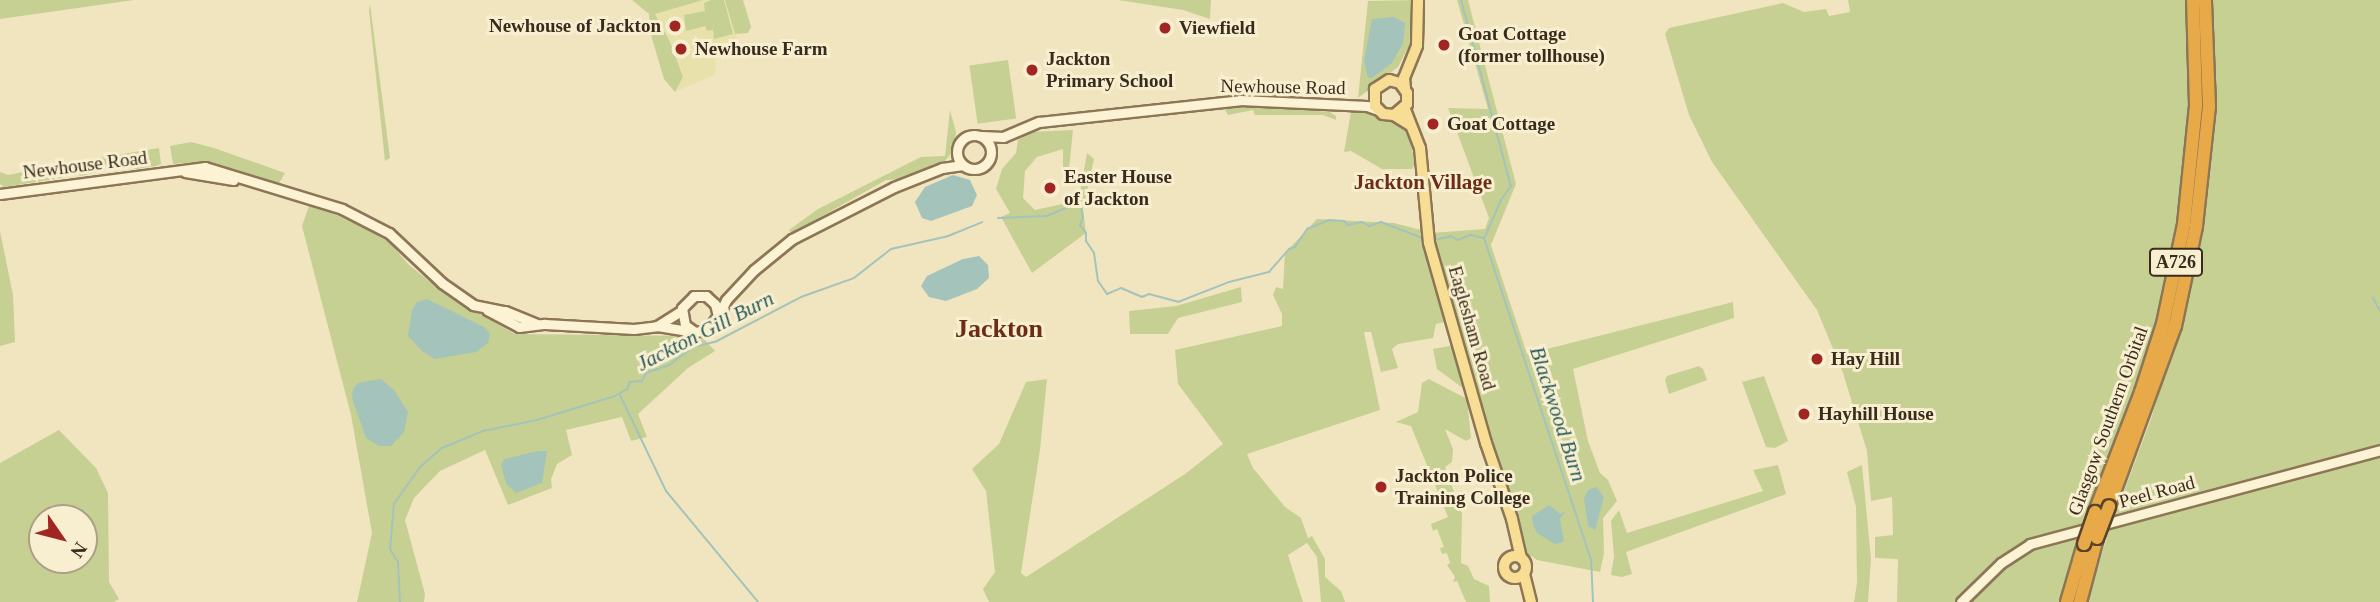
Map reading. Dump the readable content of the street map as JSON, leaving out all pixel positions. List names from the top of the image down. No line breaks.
{"streets":{"highway":["A726","Glasgow Southern Orbital"],"main road":["Eaglesham Road"],"street":["Newhouse Road","Peel Road"]},"crossings":[["Newhouse Road","Eaglesham Road"]],"districts":["Jackton Village","Jackton"],"water":["Jackton Gill Burn","Blackwood Burn"],"places":["Newhouse of Jackton","Viewfield","Goat Cottage (former tollhouse)","Newhouse Farm","Jackton Primary School","Goat Cottage","Easter House of Jackton","Hay Hill","Hayhill House","Jackton Police Training College"],"north":"bottom right"}
